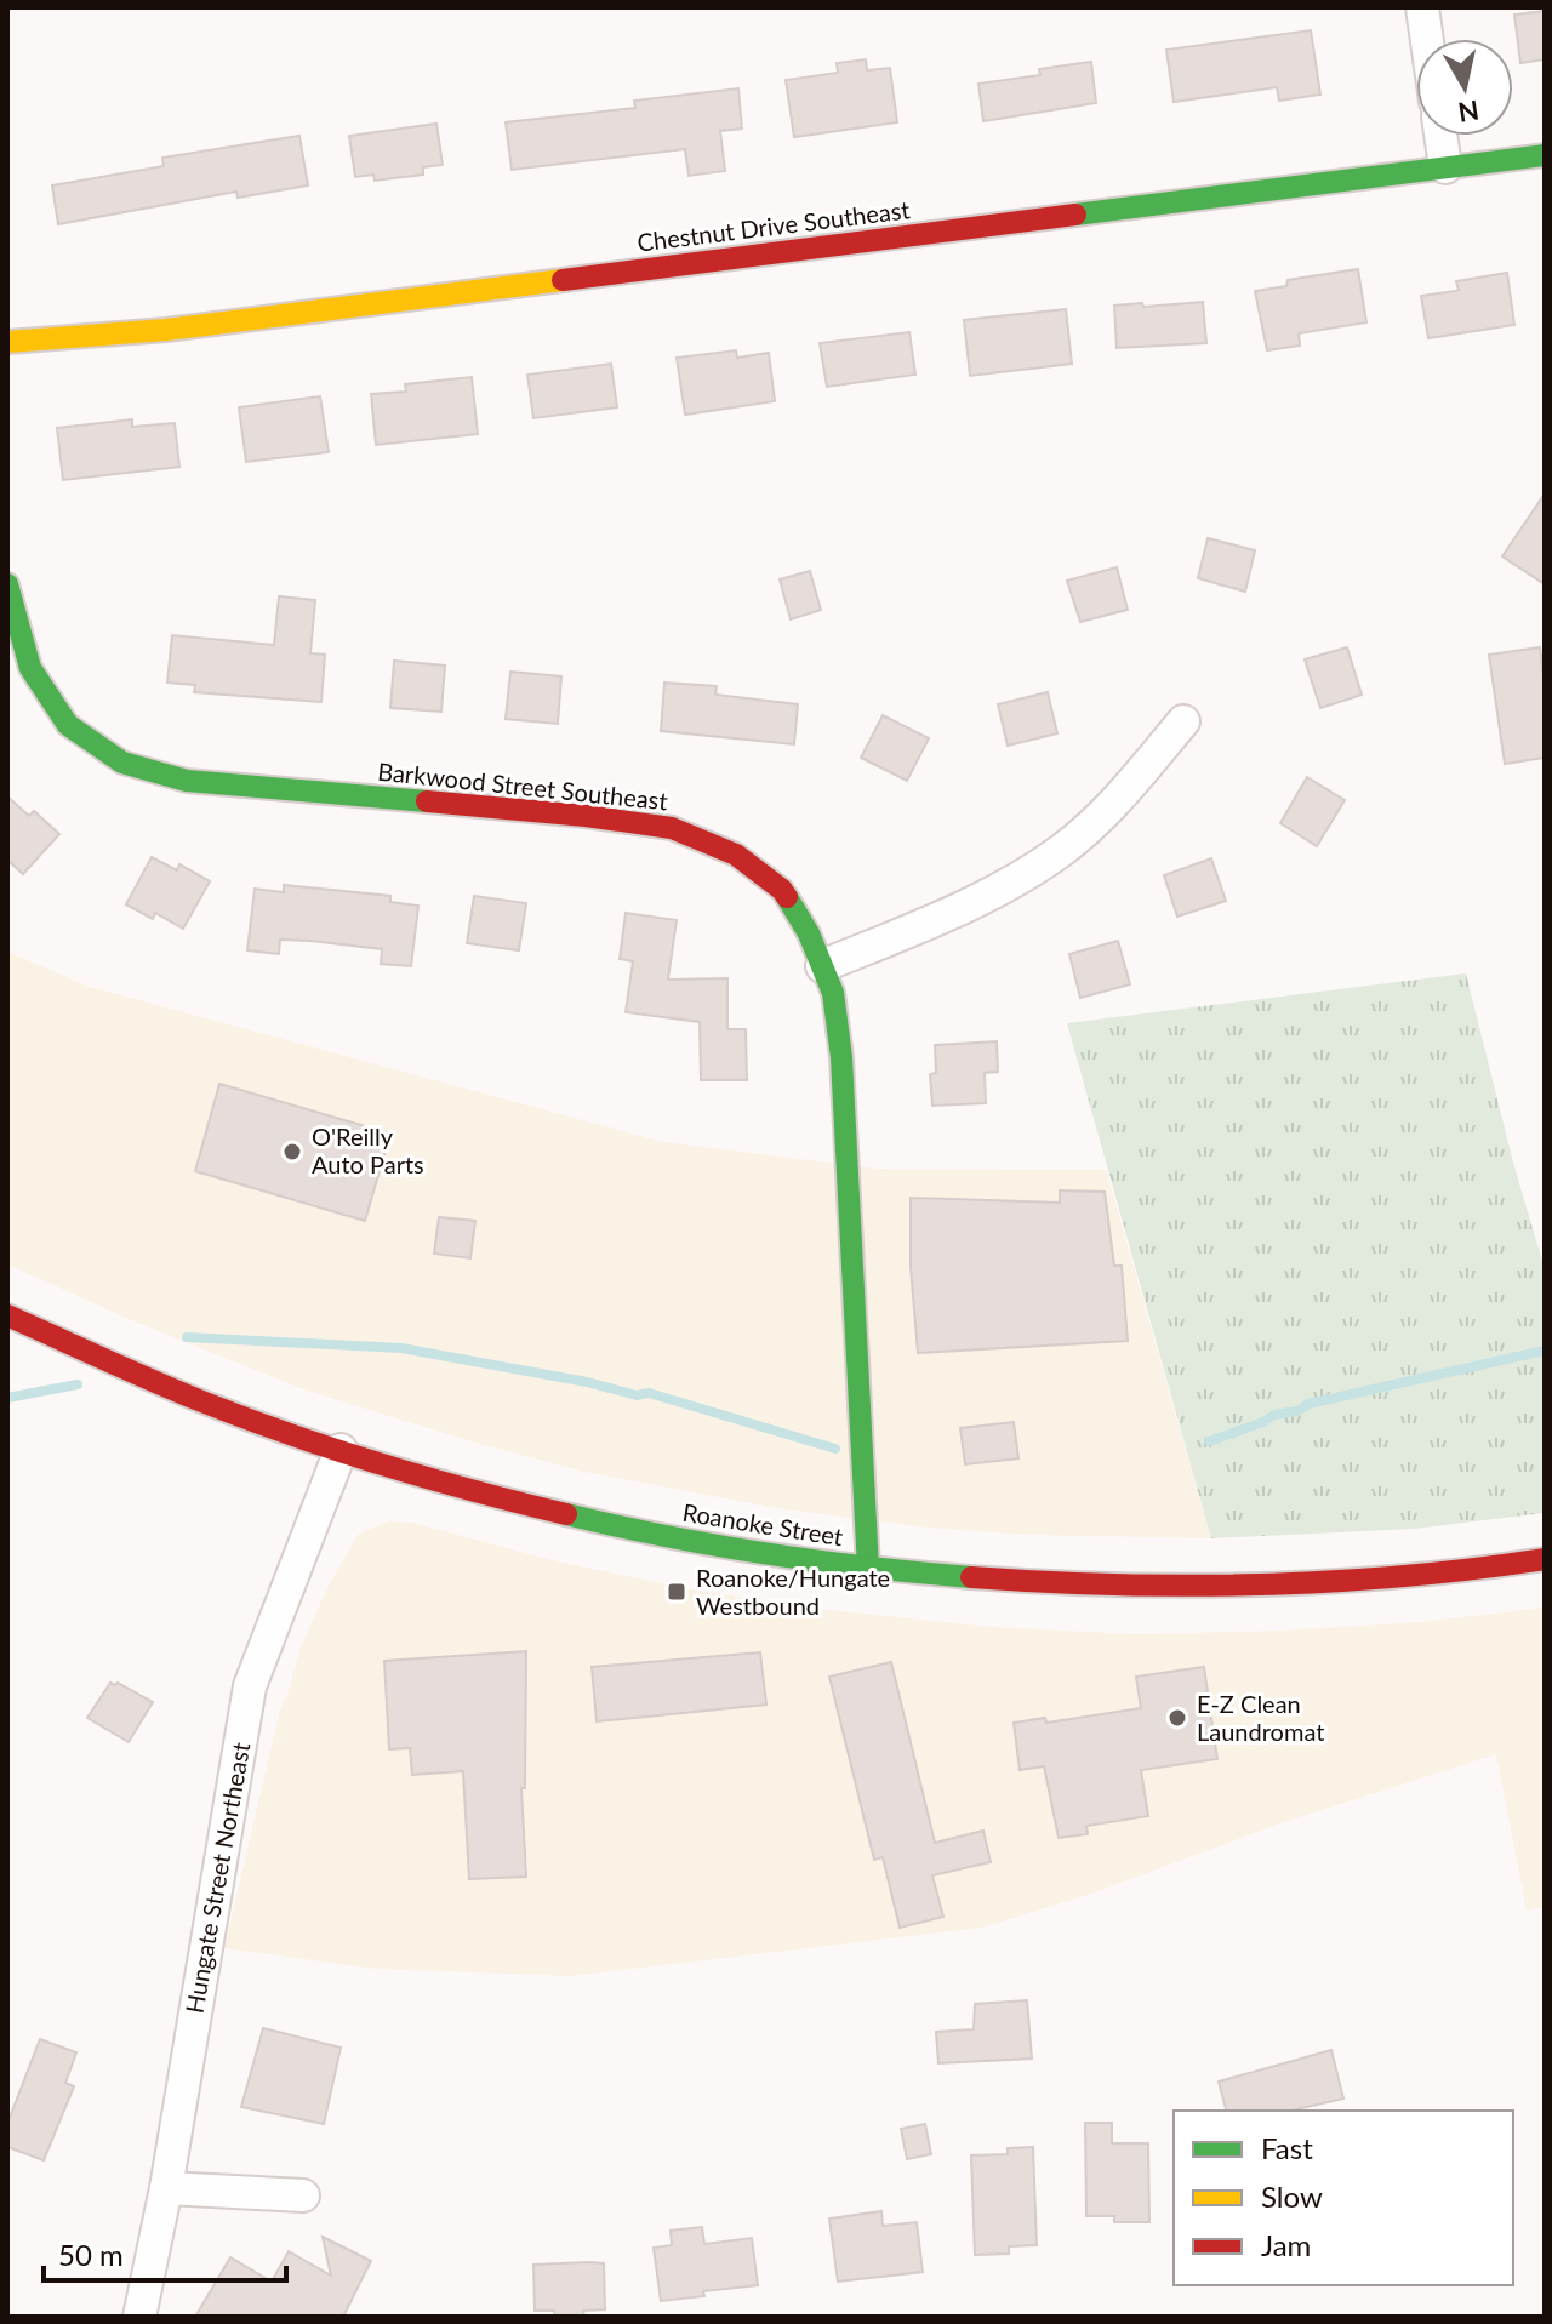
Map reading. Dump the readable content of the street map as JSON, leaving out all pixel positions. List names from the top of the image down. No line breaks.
{"streets":{"street":["Chestnut Drive Southeast","Barkwood Street Southeast","Roanoke Street","Hungate Street Northeast"]},"crossings":[["Barkwood Street Southeast","Roanoke Street"],["Roanoke Street","Hungate Street Northeast"]],"places":{"other":["O'Reilly Auto Parts","E-Z Clean Laundromat"],"transit":["Roanoke/Hungate Westbound"]},"legend":["Fast","Slow","Jam"],"scale_bar":"50 m","north":"bottom"}
